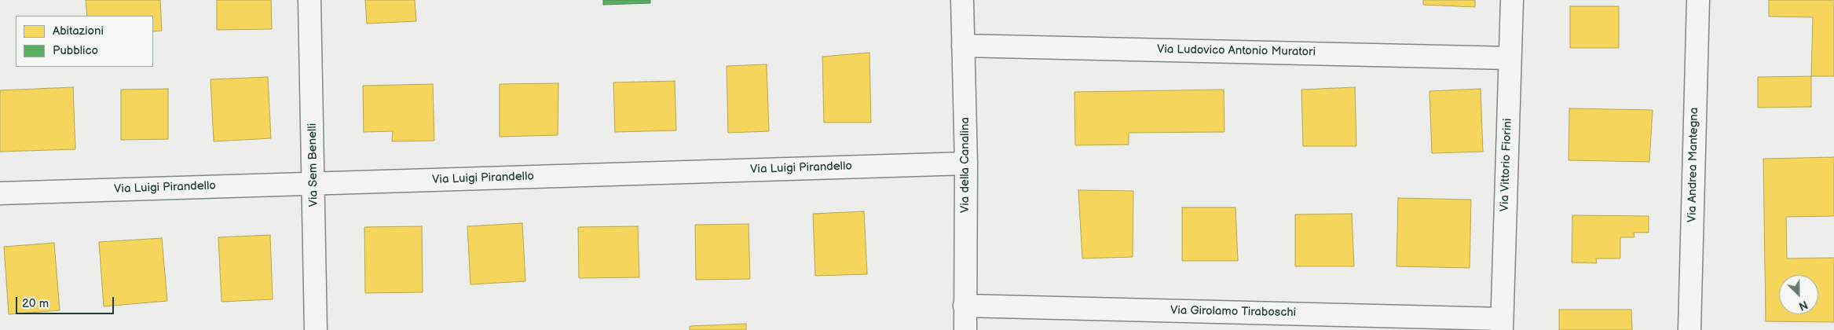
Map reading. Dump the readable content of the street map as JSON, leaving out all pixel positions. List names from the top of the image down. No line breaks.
{"streets":{"street":["Via Ludovico Antonio Muratori","Via Sem Benelli","Via della Canalina","Via Vittorio Fiorini","Via Andrea Mantegna","Via Luigi Pirandello","Via Girolamo Tiraboschi"]},"crossings":[["Via Ludovico Antonio Muratori","Via della Canalina"],["Via Ludovico Antonio Muratori","Via Vittorio Fiorini"],["Via Sem Benelli","Via Luigi Pirandello"],["Via della Canalina","Via Luigi Pirandello"],["Via della Canalina","Via Girolamo Tiraboschi"],["Via Vittorio Fiorini","Via Girolamo Tiraboschi"]],"legend":["Abitazioni","Pubblico"],"scale_bar":"20 m","north":"bottom right"}
